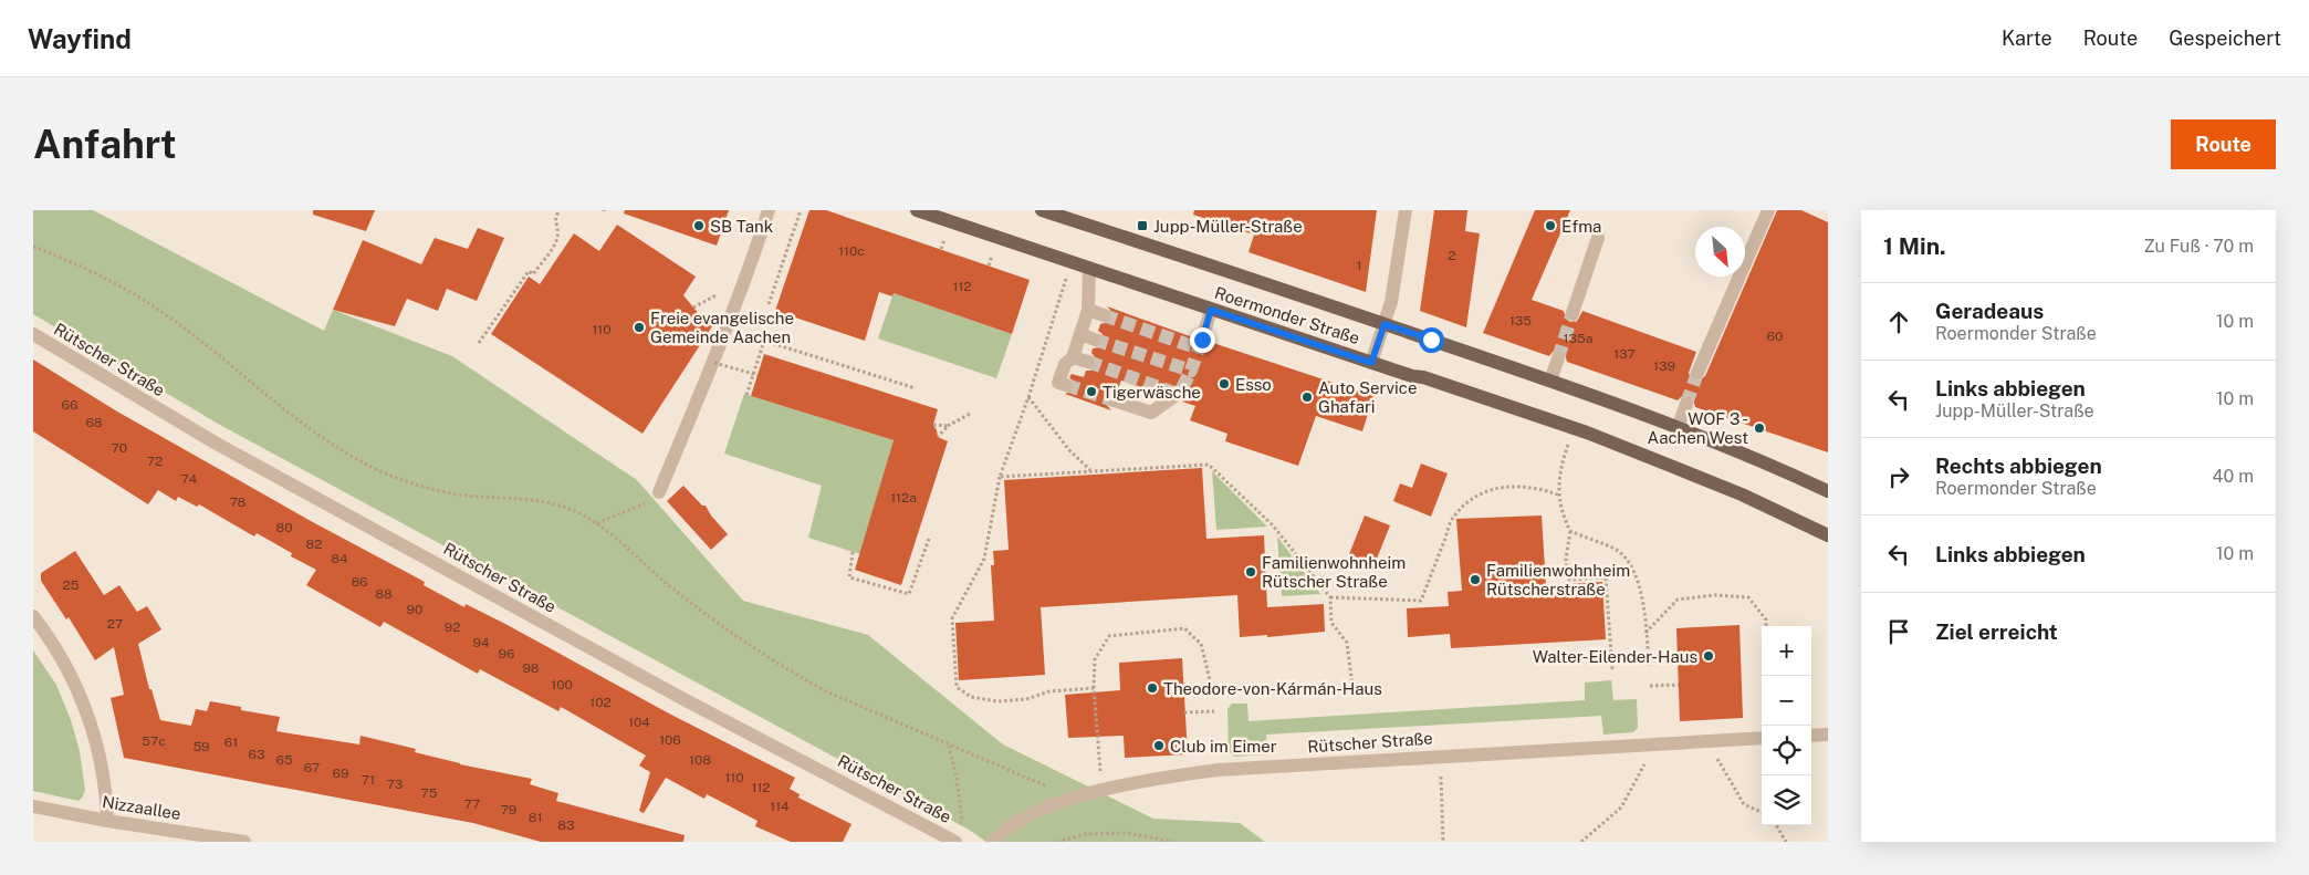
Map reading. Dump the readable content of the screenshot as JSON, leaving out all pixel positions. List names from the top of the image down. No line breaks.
{"streets":{"main road":["Roermonder Straße"],"street":["Rütscher Straße","Nizzaallee"]},"places":{"other":["SB Tank","Efma","Freie evangelische Gemeinde Aachen","Esso","Tigerwäsche","Auto Service Ghafari","WOF 3 - Aachen West","Familienwohnheim Rütscher Straße","Familienwohnheim Rütscherstraße","Walter-Eilender-Haus","Theodore-von-Kármán-Haus","Club im Eimer"],"transit":["Jupp-Müller-Straße"]},"house_numbers":["110c","2","1","112","135","110","60","135a","137","139","66","68","70","72","74","112a","78","80","82","84","86","25","88","90","27","92","94","96","98","100","102","104","106","57c","61","59","63","65","108","67","69","110","71","73","112","75","77","114","79","81","83"],"north":"bottom right","page":{"header":"Wayfind","nav":["Karte","Route","Gespeichert"],"buttons":"Route","title":"Anfahrt","heading":["1 Min.","Zu Fuß · 70 m"],"list":[["Geradeaus","Roermonder Straße","10 m"],["Links abbiegen","Jupp-Müller-Straße","10 m"],["Rechts abbiegen","Roermonder Straße","40 m"],["Links abbiegen","10 m"],"Ziel erreicht"],"map_buttons":["+","−"]}}
